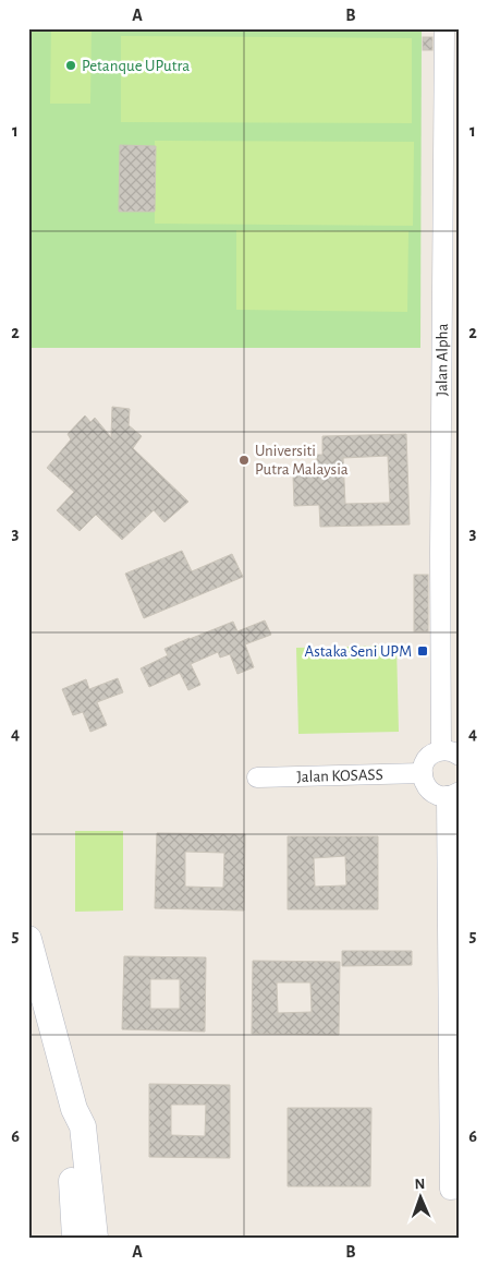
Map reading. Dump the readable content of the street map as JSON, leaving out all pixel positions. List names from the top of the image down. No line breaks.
{"streets":{"street":["Jalan Alpha","Jalan KOSASS"]},"places":{"other":["Petanque UPutra","Universiti Putra Malaysia"],"transit":["Astaka Seni UPM"]},"north":"top","grid":{"columns":["A","B"],"rows":["1","2","3","4","5","6"]}}
